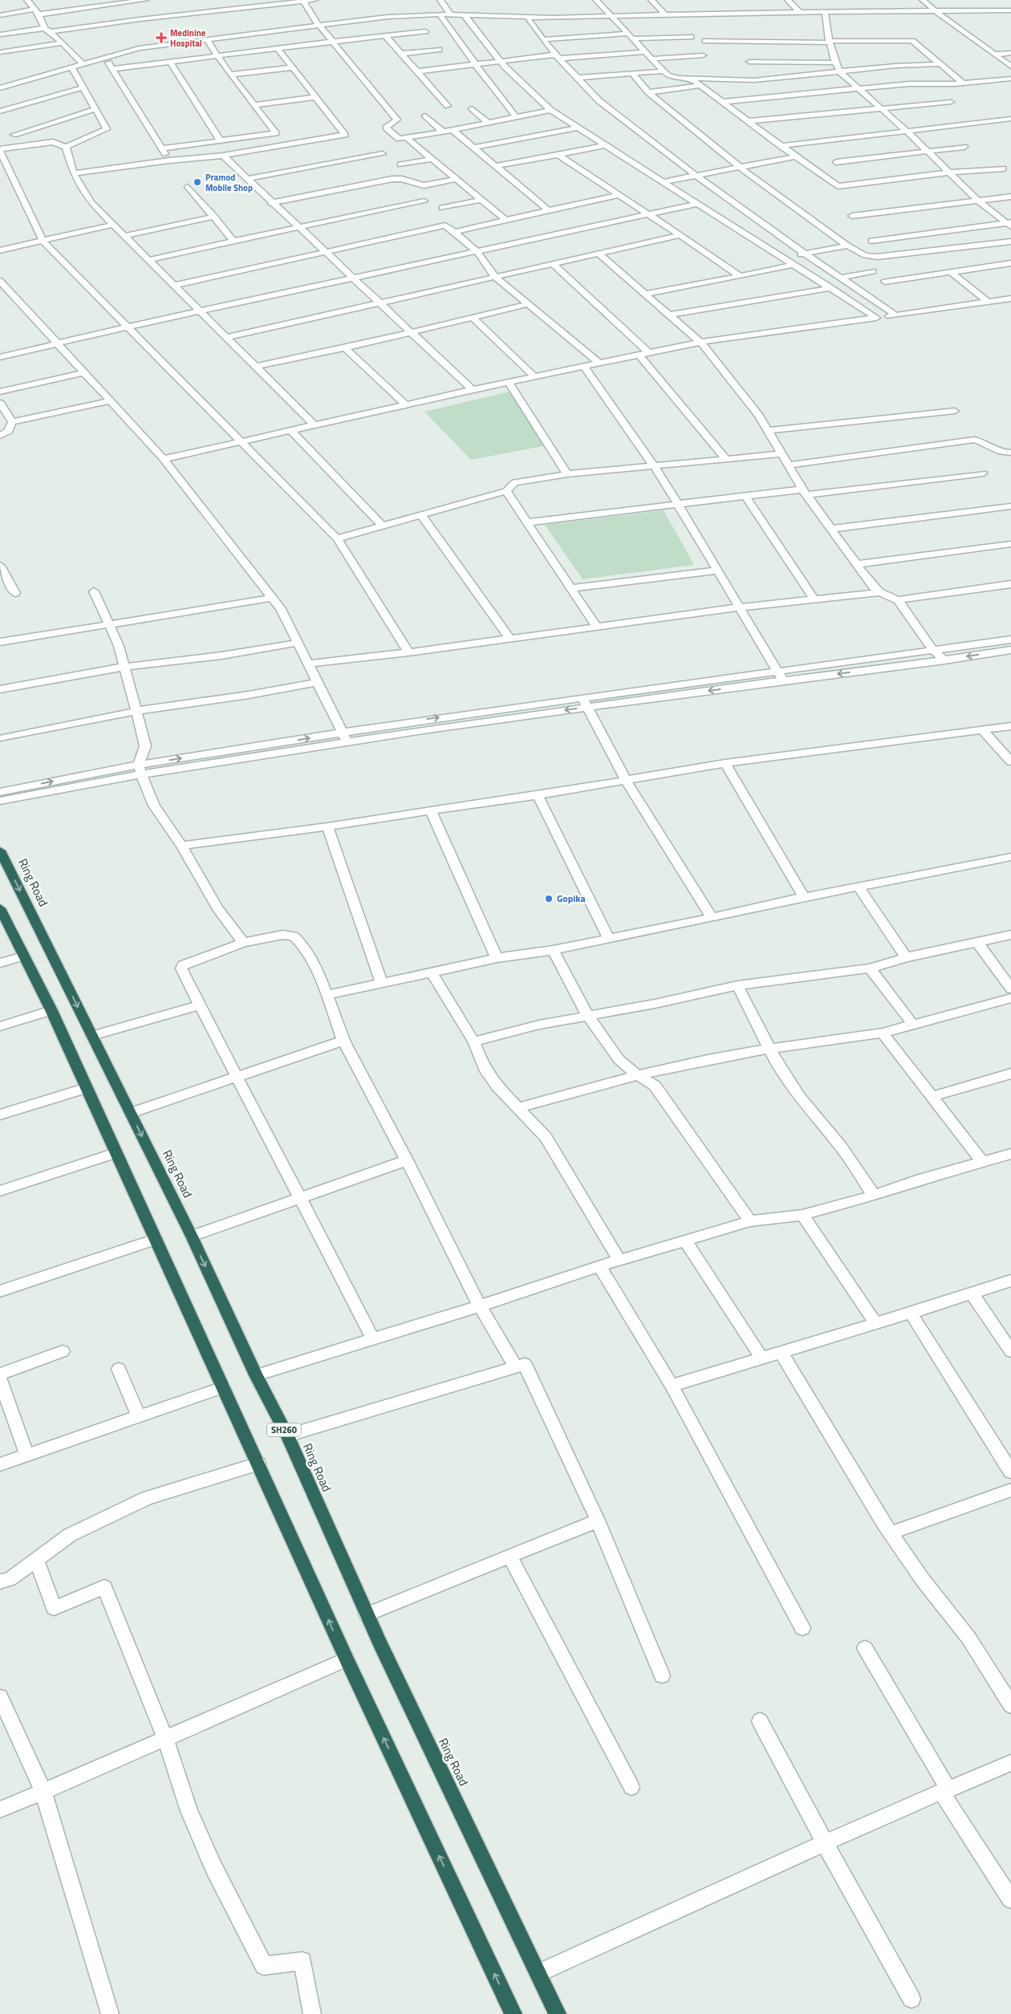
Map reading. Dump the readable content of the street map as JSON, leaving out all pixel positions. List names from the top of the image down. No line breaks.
{"streets":{"highway":["Ring Road","SH260"]},"places":{"health":["Medinine Hospital"],"other":["Pramod Mobile Shop","Gopika"]}}
